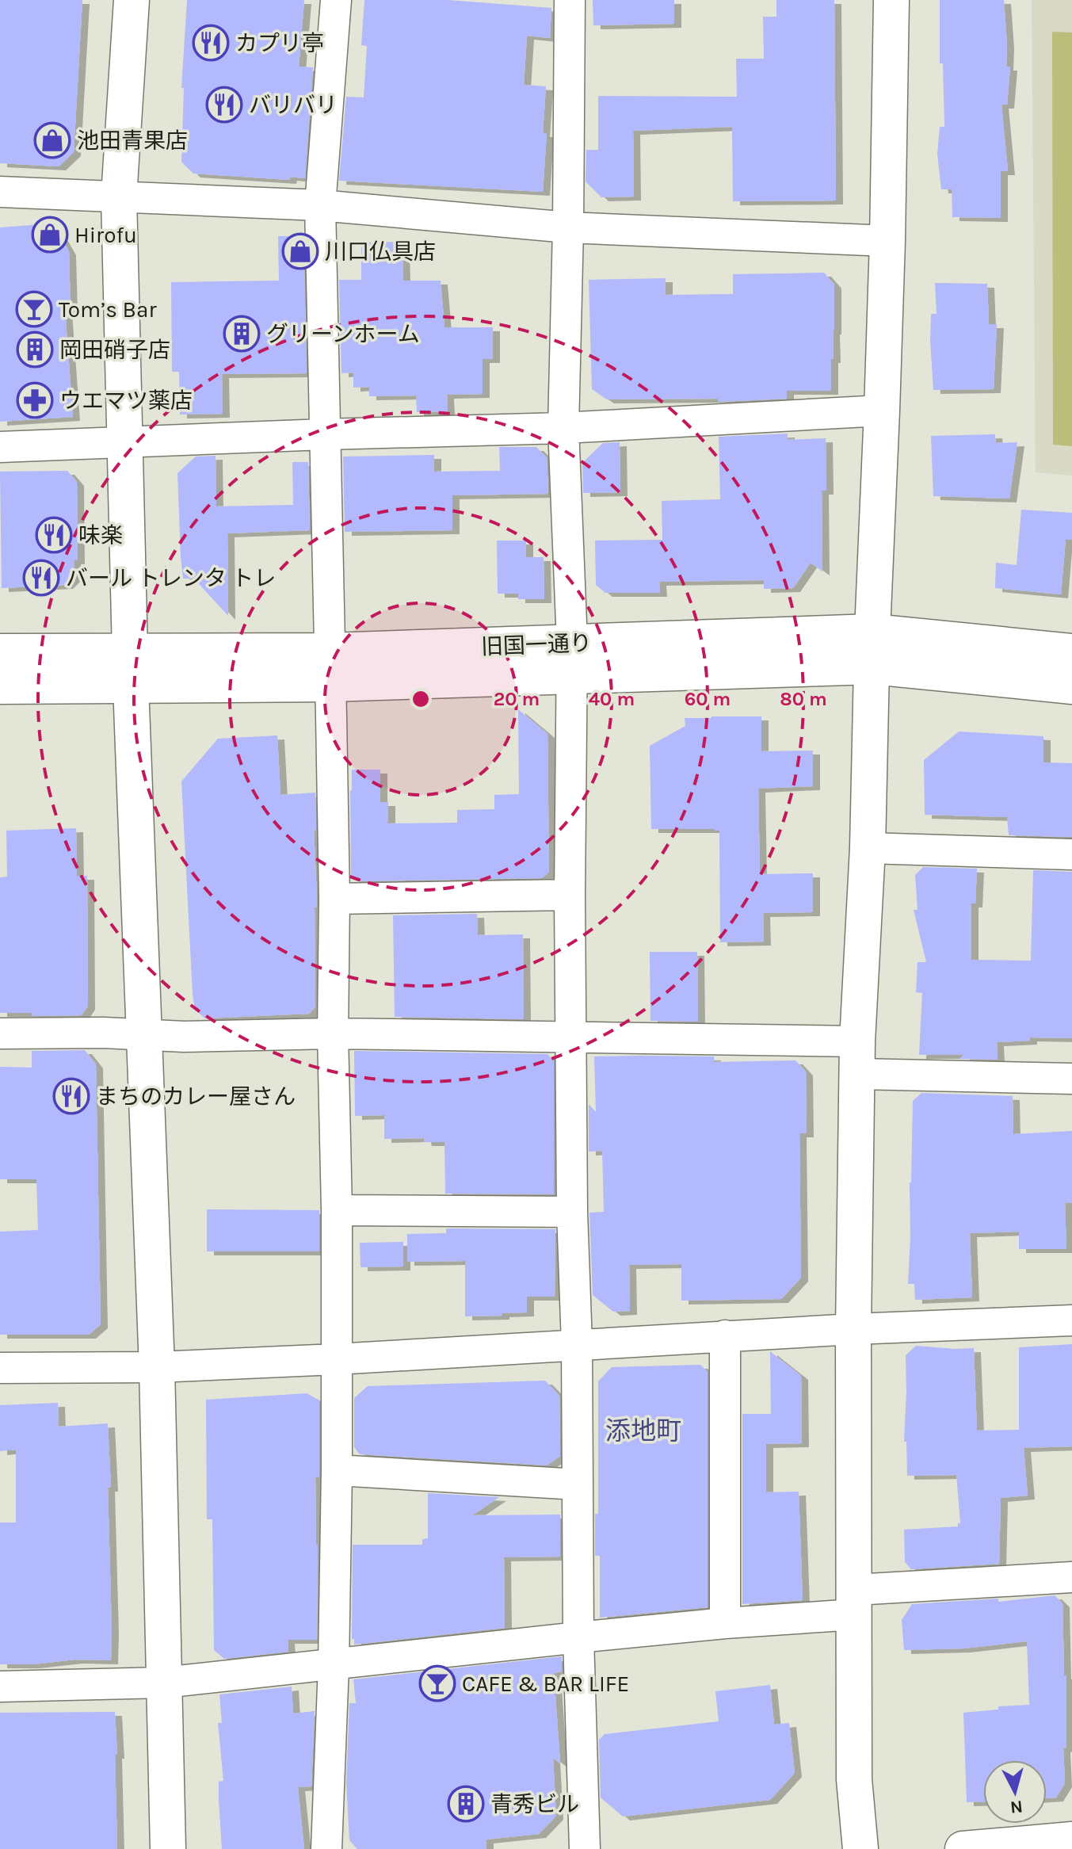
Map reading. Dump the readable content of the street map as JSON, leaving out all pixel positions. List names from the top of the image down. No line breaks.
{"streets":{"street":["旧国一通り"]},"districts":["添地町"],"places":{"restaurant":["カプリ亭","バリバリ","味楽","バール トレンタ トレ","まちのカレー屋さん"],"shop":["池田青果店","Hirofu","川口仏具店"],"bar":["Tom’s Bar","CAFE & BAR LIFE"],"building":["グリーンホーム","岡田硝子店","青秀ビル"],"pharmacy":["ウエマツ薬店"]},"north":"bottom","rings":["20 m","40 m","60 m","80 m"]}
